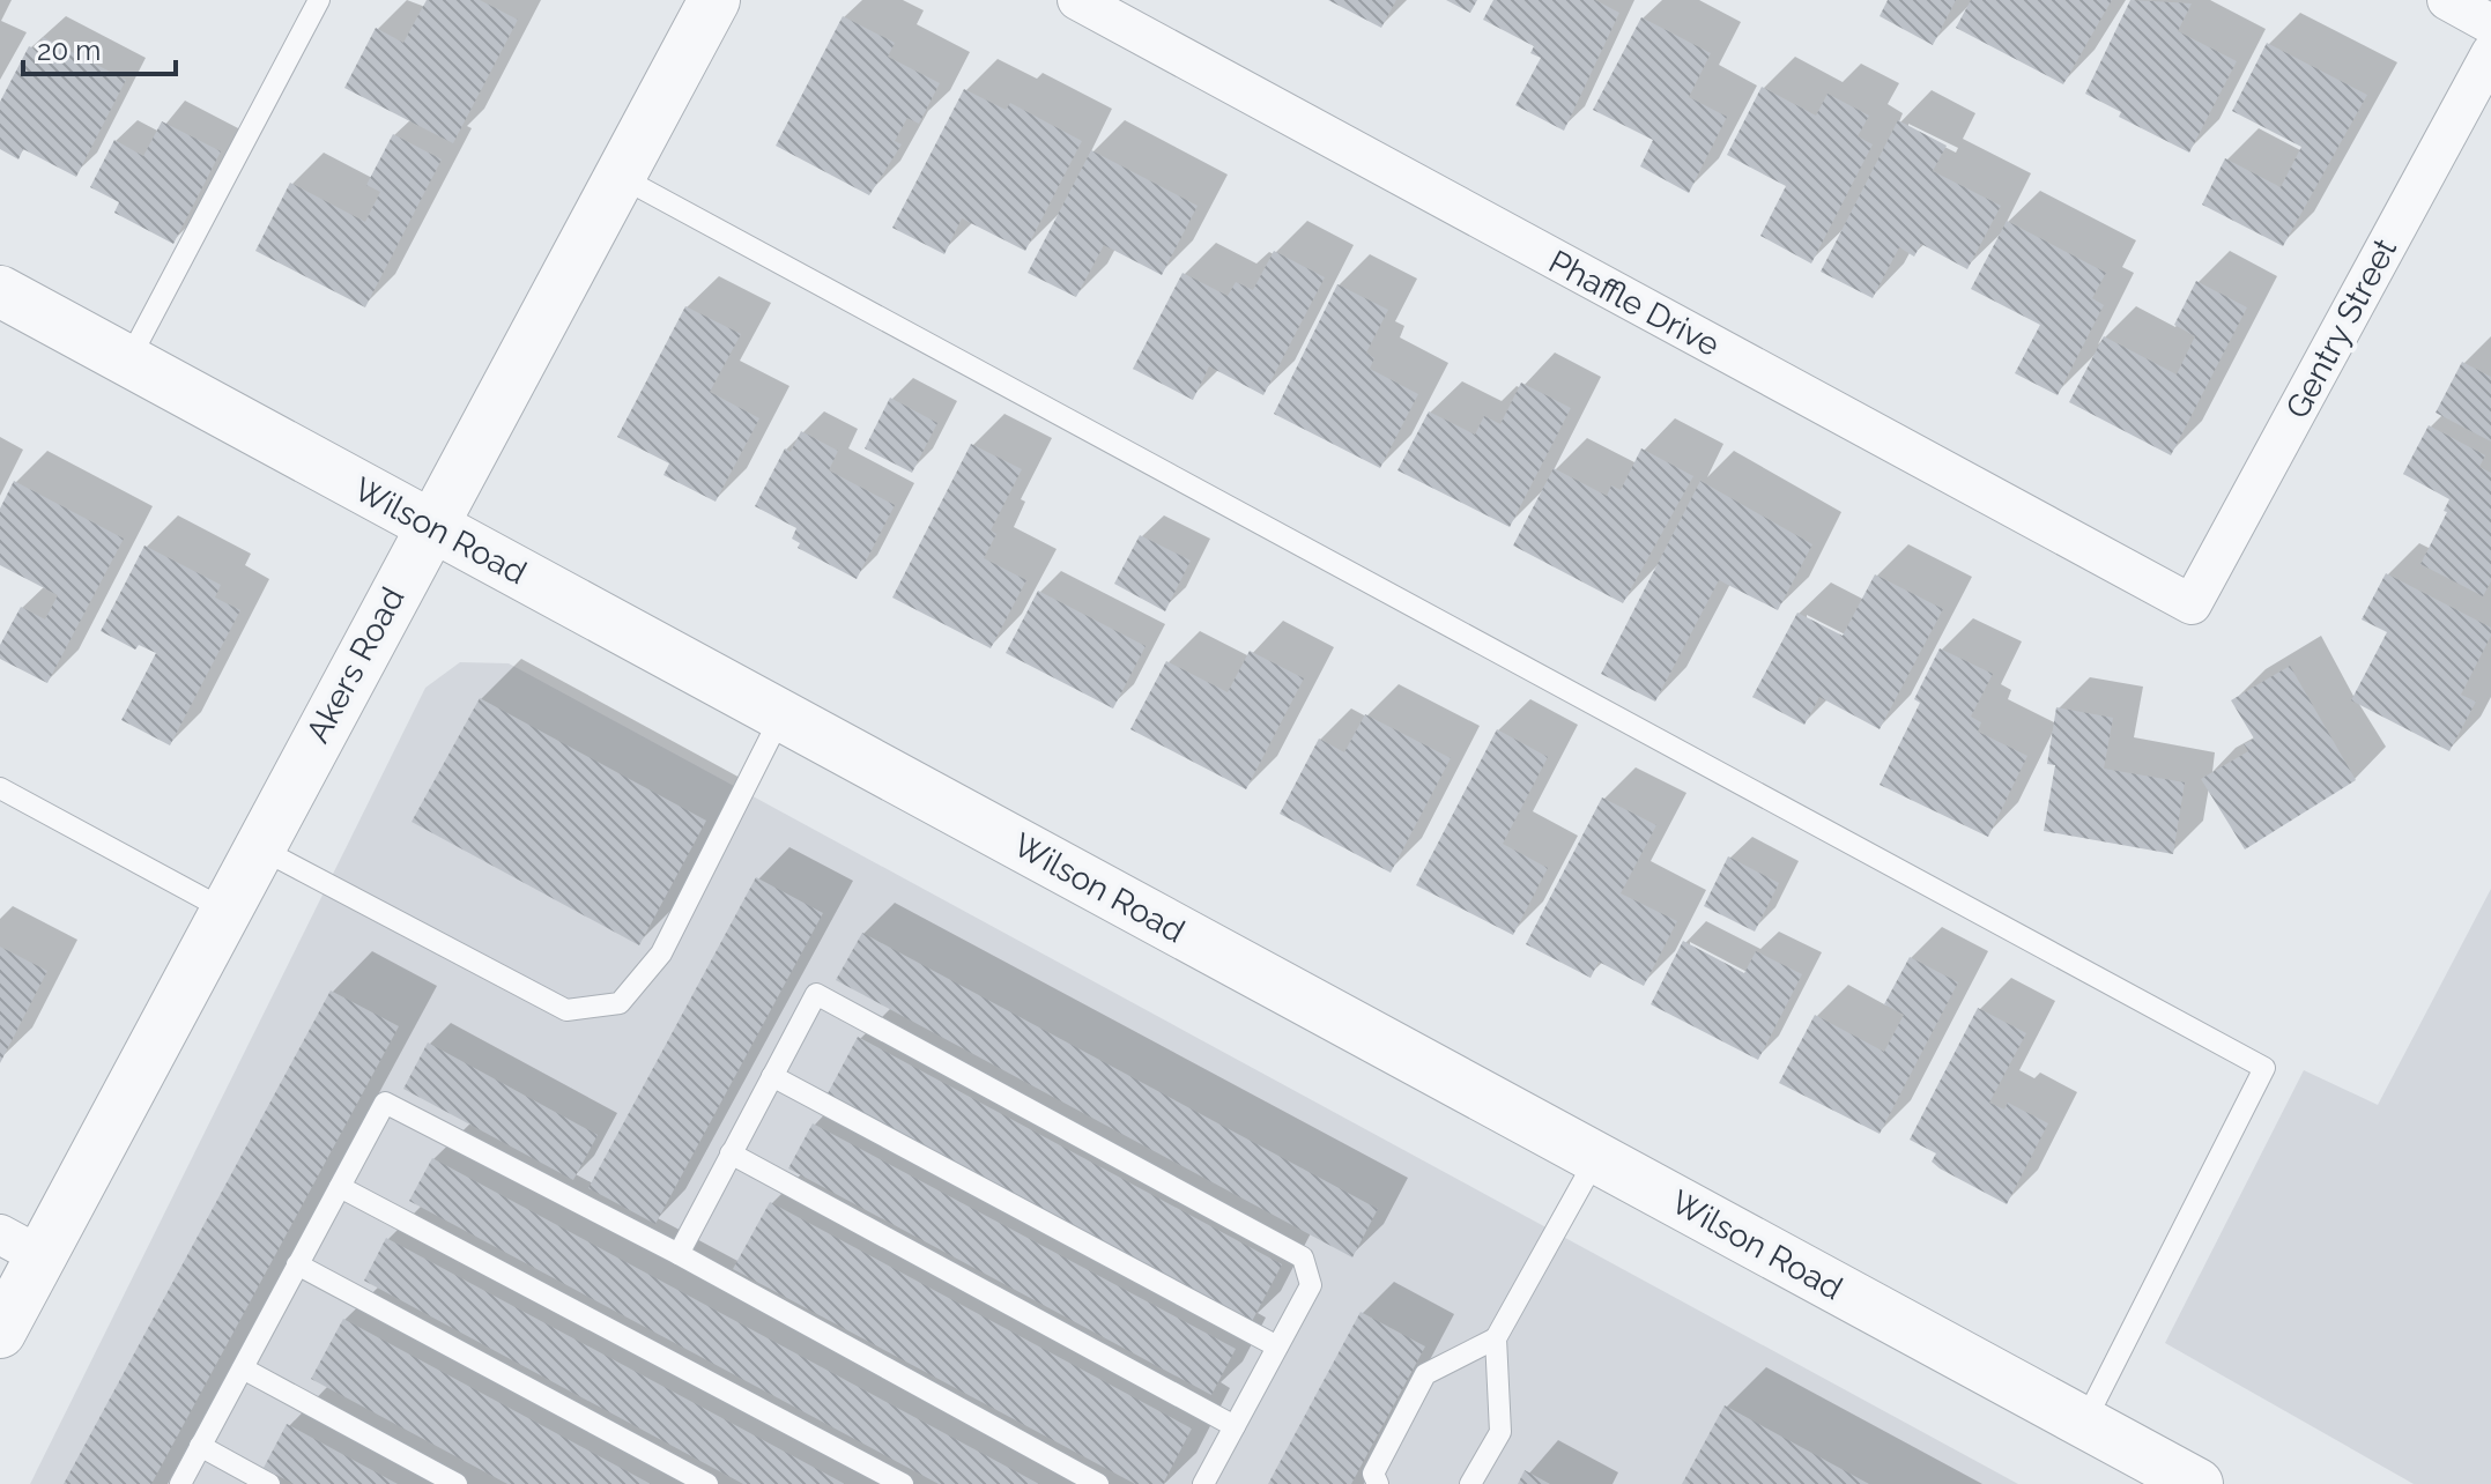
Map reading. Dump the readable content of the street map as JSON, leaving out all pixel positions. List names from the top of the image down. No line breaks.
{"streets":{"street":["Phaffle Drive","Gentry Street","Wilson Road","Akers Road"]},"crossings":[["Phaffle Drive","Gentry Street"],["Wilson Road","Akers Road"]],"scale_bar":"20 m"}
